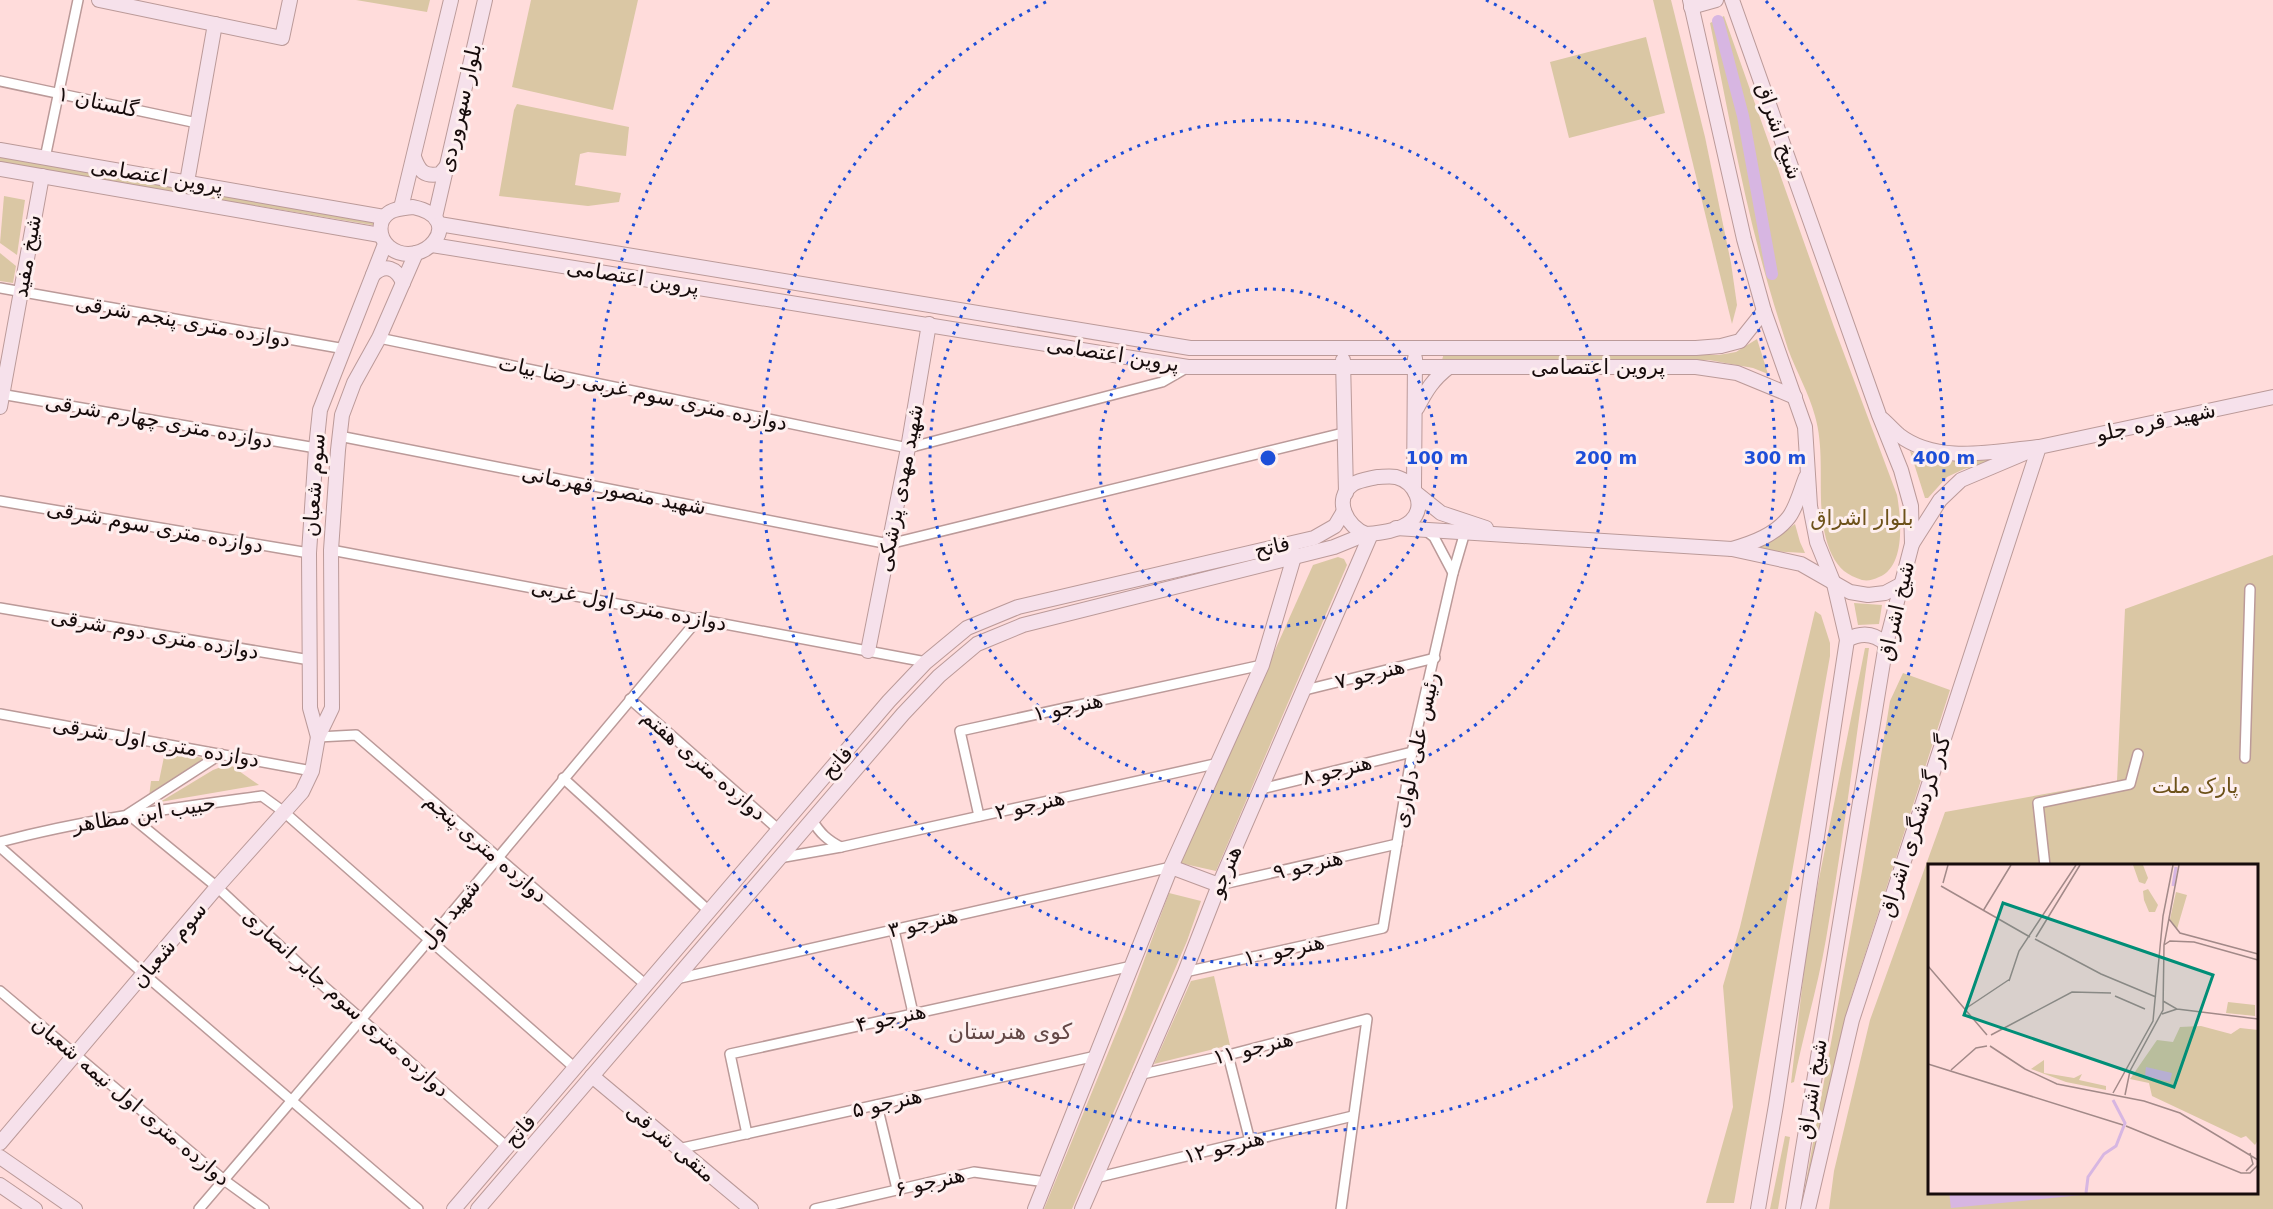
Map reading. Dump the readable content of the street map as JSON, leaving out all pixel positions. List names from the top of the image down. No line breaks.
{"streets":{"main road":["بلوار سهروردی","شیخ اشراق","پروین اعتصامی","شیخ مفید","شهید قره جلو","سوم شعبان","شهید مهدی پزشکی","فاتح","گدر گردشگری اشراق","هنرجو","متقی شرقی"],"street":["گلستان ۱","دوازده متری پنجم شرقی","دوازده متری سوم غربی رضا بیات","دوازده متری چهارم شرقی","شهید منصور قهرمانی","دوازده متری سوم شرقی","دوازده متری اول غربی","دوازده متری دوم شرقی","هنرجو ۷","هنرجو ۱","دوازده متری اول شرقی","رئیس علی دلواری","دوازده متری هفتم","هنرجو ۸","هنرجو ۲","حبیب ابن مظاهر","دوازده متری پنجم","هنرجو ۹","شهید اول","هنرجو ۳","هنرجو ۱۰","دوازده متری سوم جابر انصاری","هنرجو ۴","هنرجو ۱۱","دوازده متری اول نیمه شعبان","هنرجو ۵","هنرجو ۱۲","هنرجو ۶"]},"crossings":[["بلوار سهروردی","پروین اعتصامی"],["بلوار سهروردی","سوم شعبان"],["شیخ اشراق","پروین اعتصامی"],["پروین اعتصامی","شیخ مفید"],["پروین اعتصامی","سوم شعبان"],["پروین اعتصامی","شهید مهدی پزشکی"],["شیخ مفید","دوازده متری پنجم شرقی"],["شیخ مفید","دوازده متری چهارم شرقی"],["دوازده متری پنجم شرقی","سوم شعبان"],["دوازده متری سوم غربی رضا بیات","سوم شعبان"],["دوازده متری سوم غربی رضا بیات","شهید مهدی پزشکی"],["دوازده متری چهارم شرقی","سوم شعبان"],["شهید قره جلو","گدر گردشگری اشراق"],["سوم شعبان","شهید منصور قهرمانی"],["سوم شعبان","دوازده متری سوم شرقی"],["سوم شعبان","دوازده متری اول غربی"],["سوم شعبان","دوازده متری دوم شرقی"],["سوم شعبان","دوازده متری اول شرقی"],["سوم شعبان","حبیب ابن مظاهر"],["سوم شعبان","دوازده متری پنجم"],["سوم شعبان","دوازده متری سوم جابر انصاری"],["سوم شعبان","دوازده متری اول نیمه شعبان"],["شهید مهدی پزشکی","شهید منصور قهرمانی"],["شهید مهدی پزشکی","دوازده متری اول غربی"],["فاتح","دوازده متری اول غربی"],["فاتح","دوازده متری هفتم"],["فاتح","هنرجو ۲"],["فاتح","حبیب ابن مظاهر"],["فاتح","دوازده متری پنجم"],["فاتح","هنرجو"],["فاتح","هنرجو ۳"],["فاتح","دوازده متری سوم جابر انصاری"],["فاتح","متقی شرقی"],["دوازده متری اول غربی","شهید اول"],["هنرجو ۷","رئیس علی دلواری"],["هنرجو ۷","هنرجو"],["هنرجو ۱","هنرجو ۲"],["رئیس علی دلواری","هنرجو ۸"],["رئیس علی دلواری","هنرجو ۹"],["رئیس علی دلواری","هنرجو ۱۰"],["دوازده متری هفتم","شهید اول"],["هنرجو ۸","هنرجو"],["حبیب ابن مظاهر","شهید اول"],["حبیب ابن مظاهر","دوازده متری سوم جابر انصاری"],["دوازده متری پنجم","شهید اول"],["هنرجو ۹","هنرجو"],["هنرجو","هنرجو ۱۰"],["هنرجو","هنرجو ۱۱"],["هنرجو","هنرجو ۱۲"],["شهید اول","دوازده متری سوم جابر انصاری"],["شهید اول","دوازده متری اول نیمه شعبان"],["هنرجو ۴","هنرجو ۵"],["هنرجو ۱۱","هنرجو ۱۲"],["هنرجو ۵","متقی شرقی"]],"districts":["کوی هنرستان"],"parks":["بلوار اشراق","پارک ملت"],"rings":["100 m","200 m","300 m","400 m"]}
